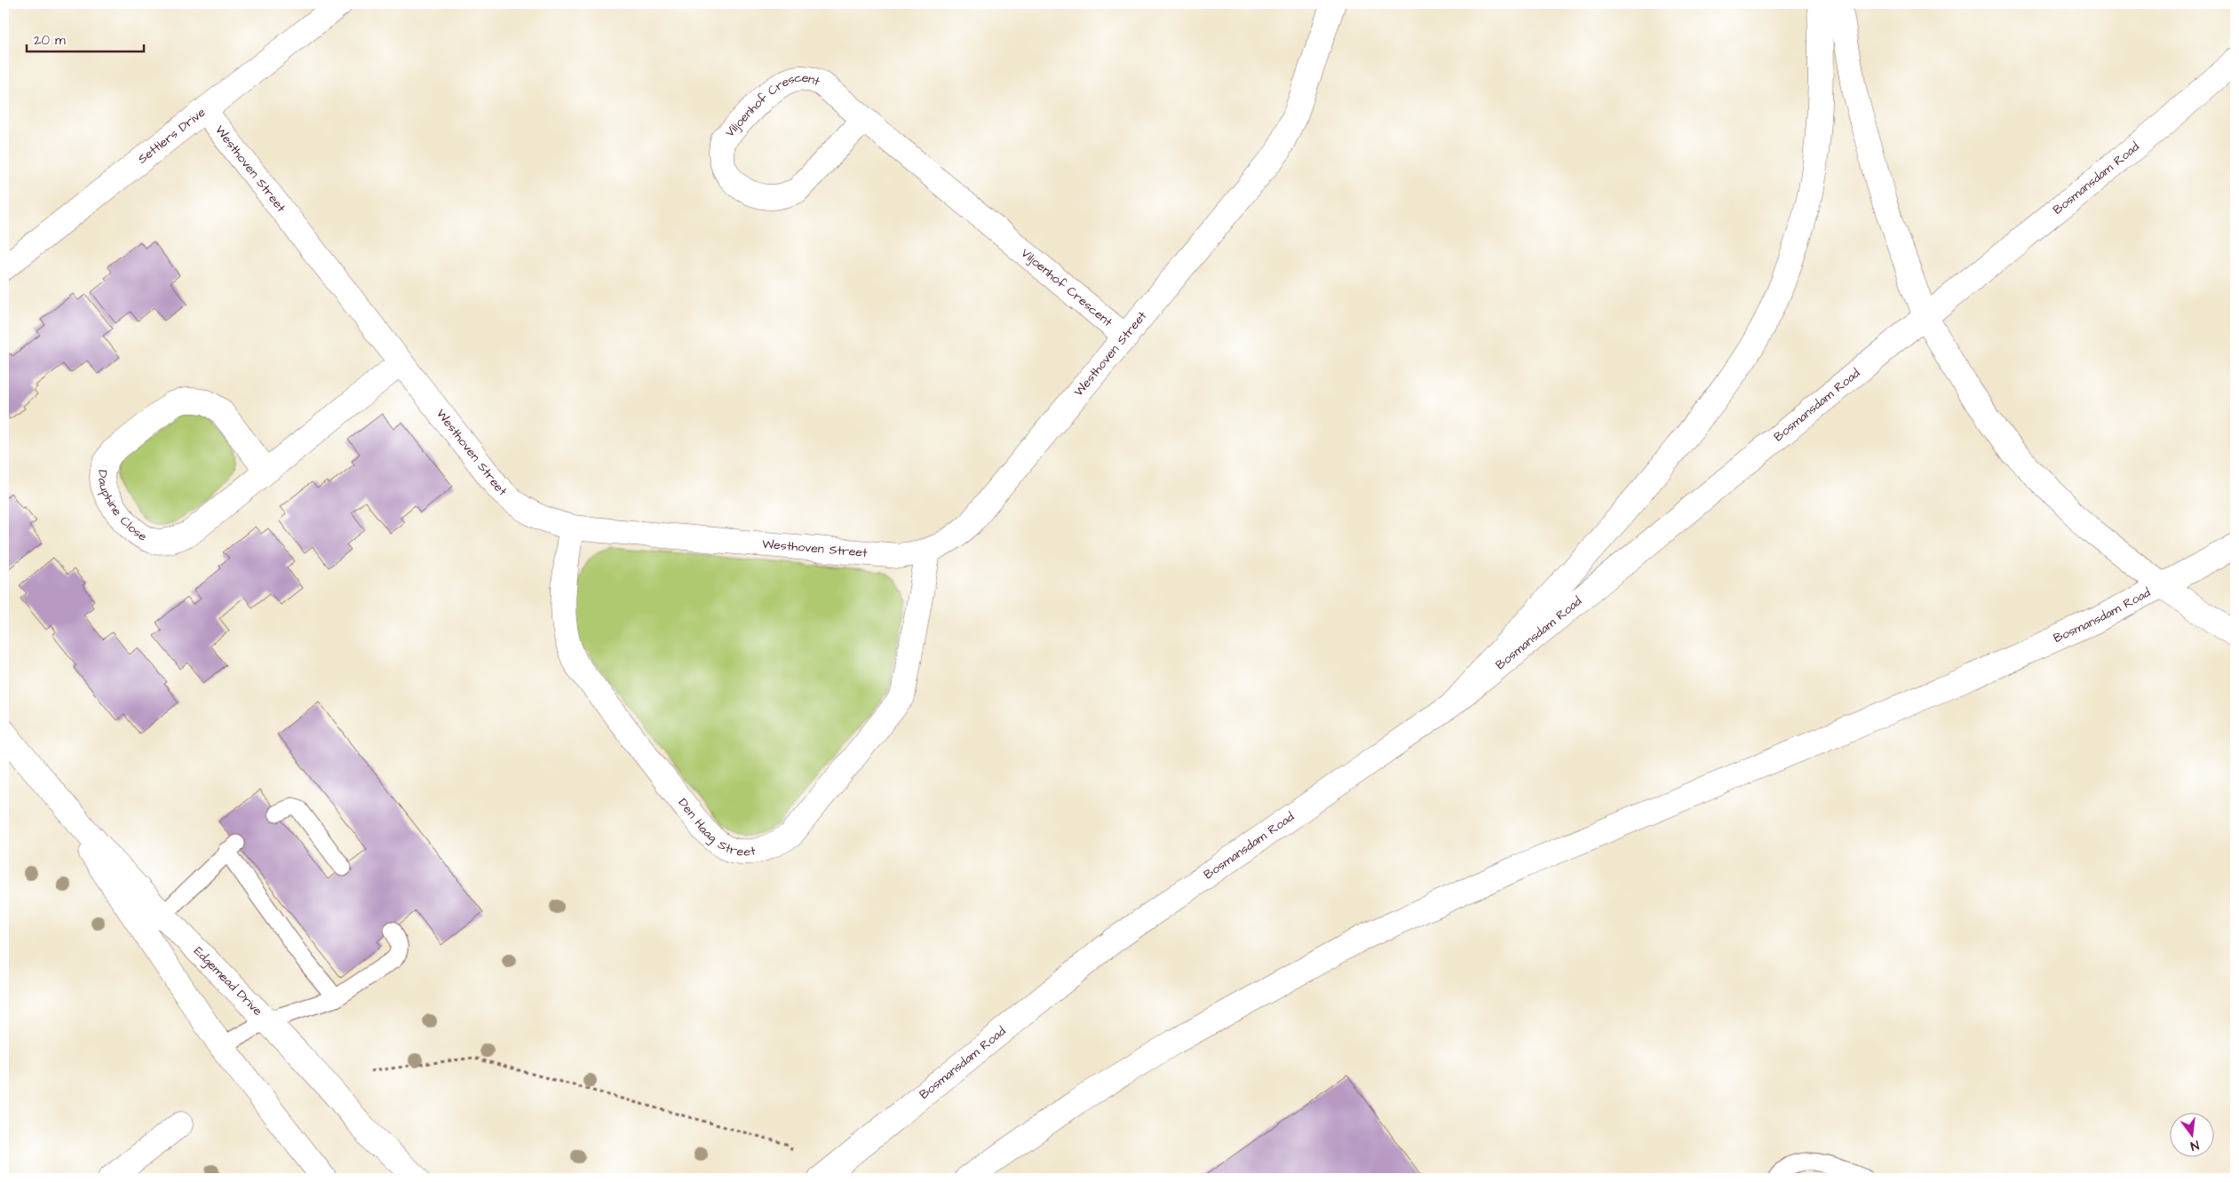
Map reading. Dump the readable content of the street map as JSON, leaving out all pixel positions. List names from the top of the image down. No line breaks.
{"streets":{"main road":["Viljoenhof Crescent","Settlers Drive","Westhoven Street","Bosmansdam Road","Dauphine Close","Den Haag Street","Edgemead Drive"]},"crossings":[["Viljoenhof Crescent","Westhoven Street"],["Settlers Drive","Westhoven Street"],["Westhoven Street","Dauphine Close"],["Westhoven Street","Den Haag Street"]],"scale_bar":"20 m","north":"bottom"}
